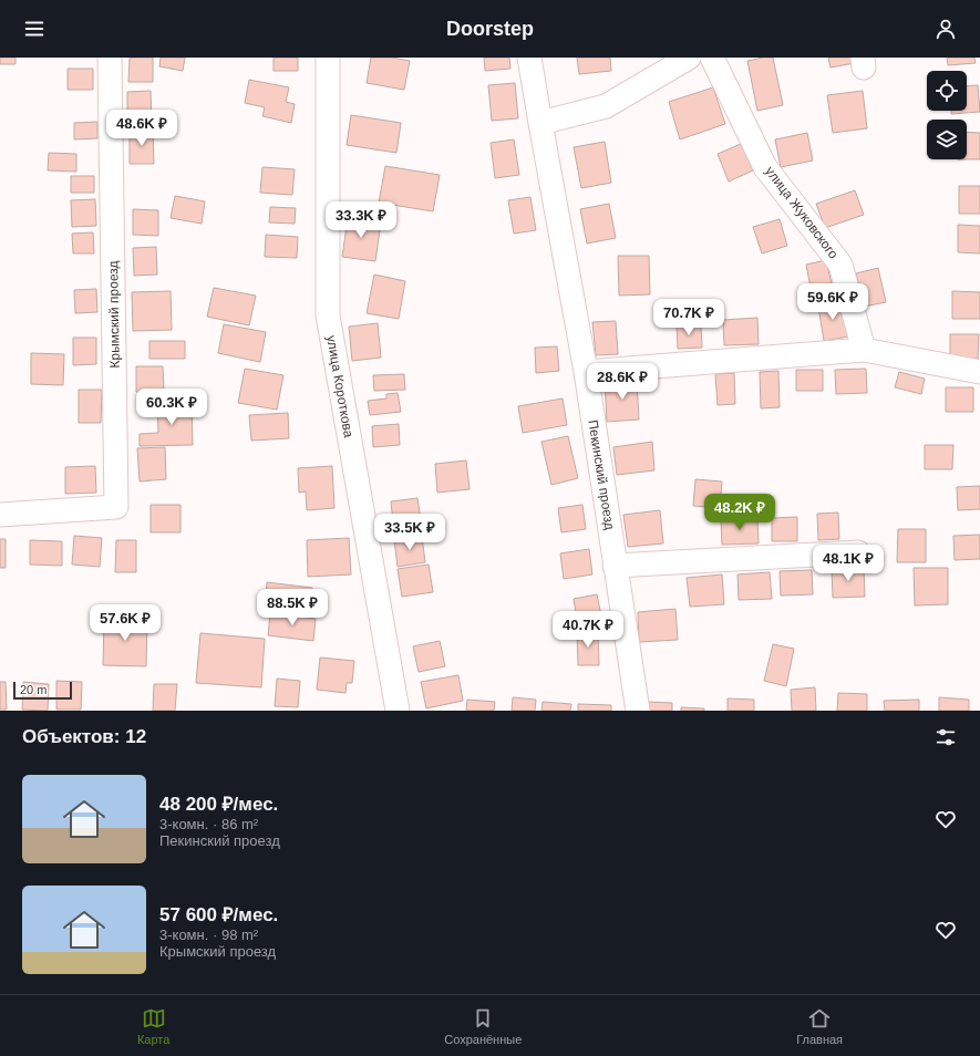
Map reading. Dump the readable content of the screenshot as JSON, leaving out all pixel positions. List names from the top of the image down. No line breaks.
{"streets":{"street":["улица Жуковского","Крымский проезд","улица Короткова","Пекинский проезд"]},"scale_bar":"20 m","page":{"header":"Doorstep","price":["48.6K ₽","33.3K ₽","59.6K ₽","70.7K ₽","28.6K ₽","60.3K ₽","48.2K ₽","33.5K ₽","48.1K ₽","88.5K ₽","57.6K ₽","40.7K ₽"],"scale":"20 m","heading":"Объектов: 12","list":[{"name":"48 200 ₽/мес.","note":"3-комн. · 86 m² · Пекинский проезд"},{"name":"57 600 ₽/мес.","note":"3-комн. · 98 m² · Крымский проезд"}],"tabs":["Карта","Сохранённые","Главная"]}}
